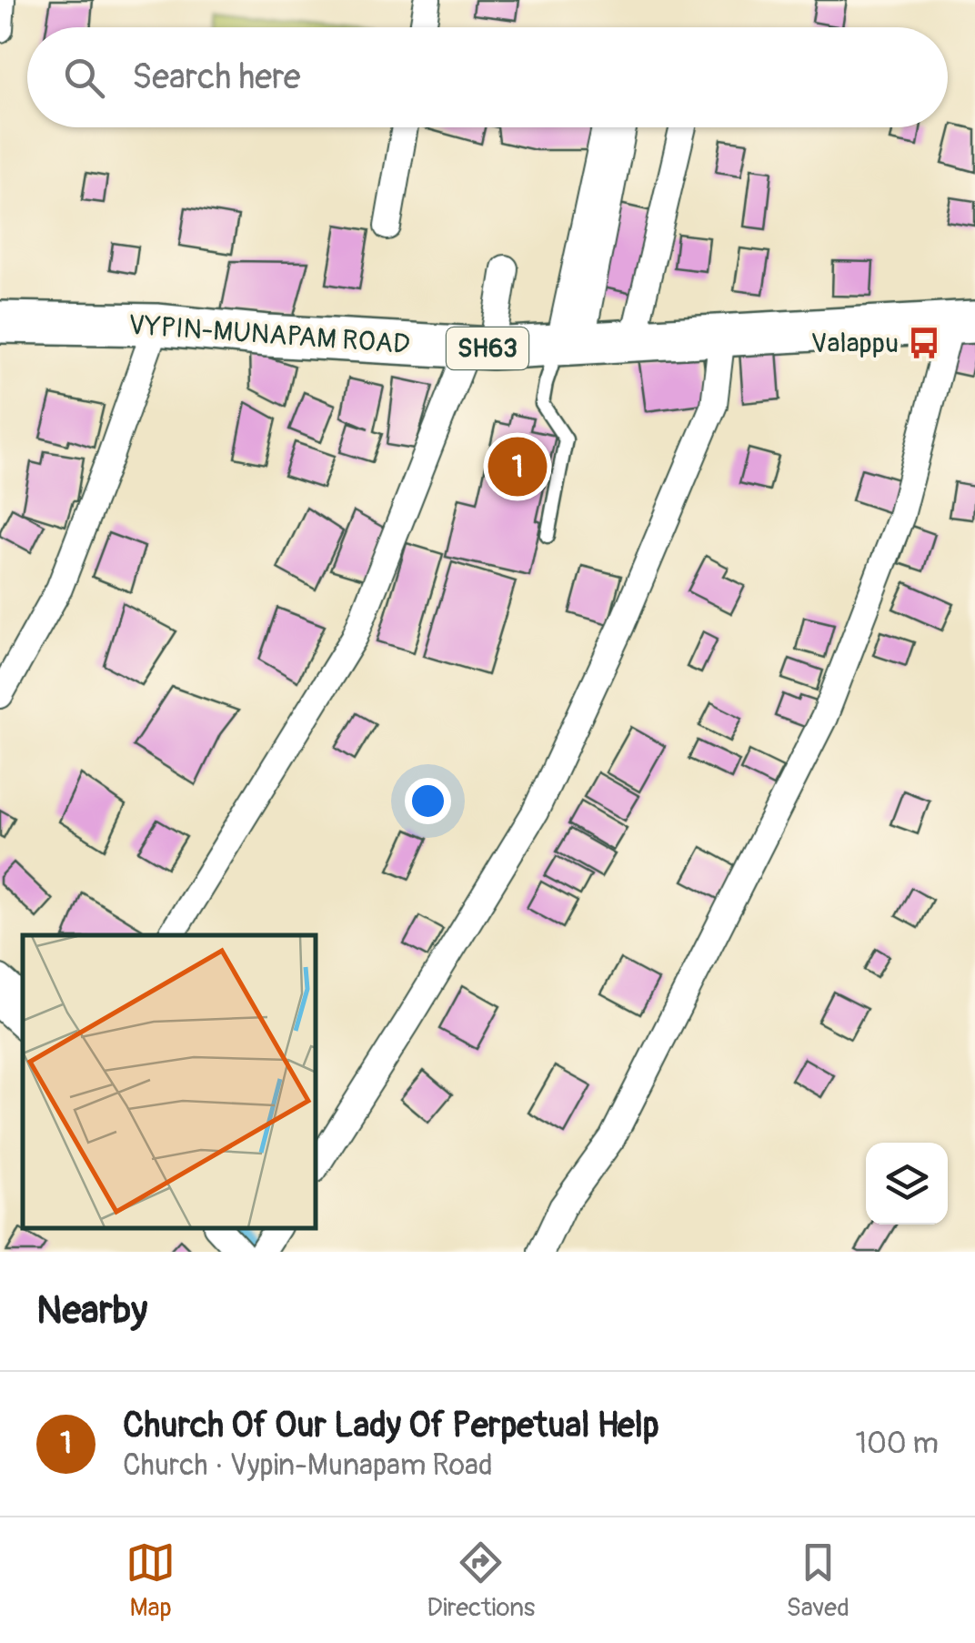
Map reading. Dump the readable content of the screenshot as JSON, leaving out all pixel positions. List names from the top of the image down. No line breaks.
{"streets":{"main road":["VYPIN-MUNAPAM ROAD","SH63"]},"places":{"bus stop":["Valappu"]},"page":{"search":"Search here","pins":"1","heading":"Nearby","list":[{"mark":"1","name":"Church Of Our Lady Of Perpetual Help","note":"Church · Vypin-Munapam Road","value":"100 m"}],"nav":["Map","Directions","Saved"]}}
